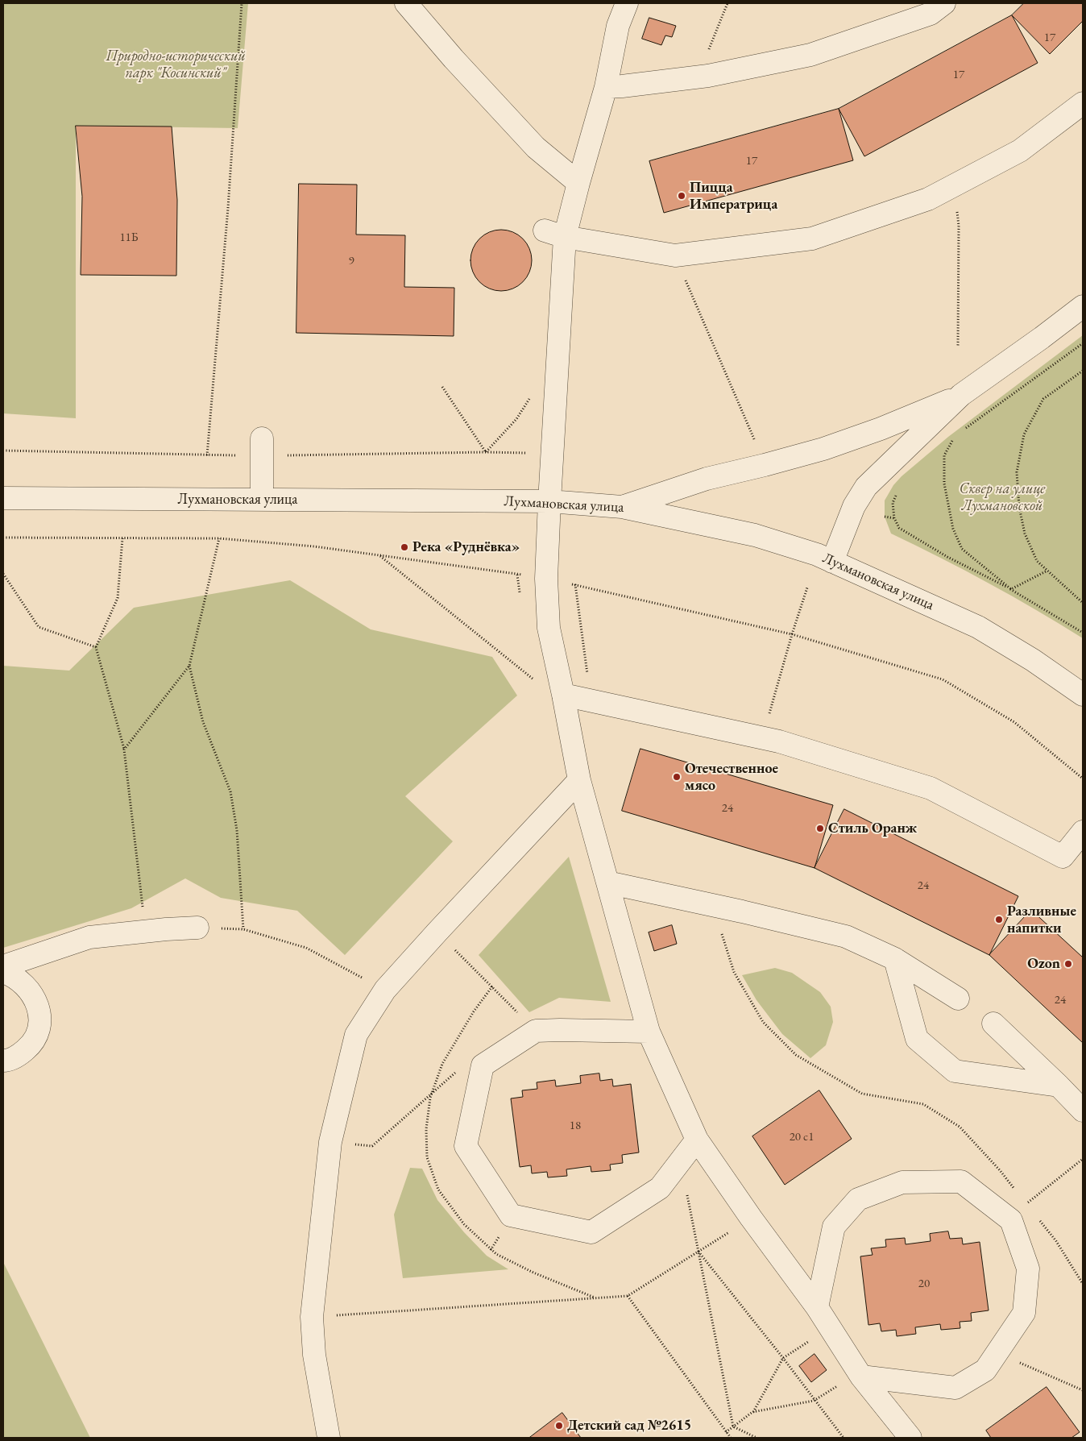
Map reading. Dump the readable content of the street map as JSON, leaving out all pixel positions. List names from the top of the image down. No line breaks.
{"streets":{"street":["Лухмановская улица"]},"parks":["Природно-исторический парк \"Косинский\"","Сквер на улице Лухмановской"],"places":["Пицца Императрица","Река «Руднёвка»","Отечественное мясо","Стиль Оранж","Разливные напитки","Ozon","Детский сад №2615"],"house_numbers":["17","17","17","11Б","9","24","24","24","18","20 с1","20"]}
